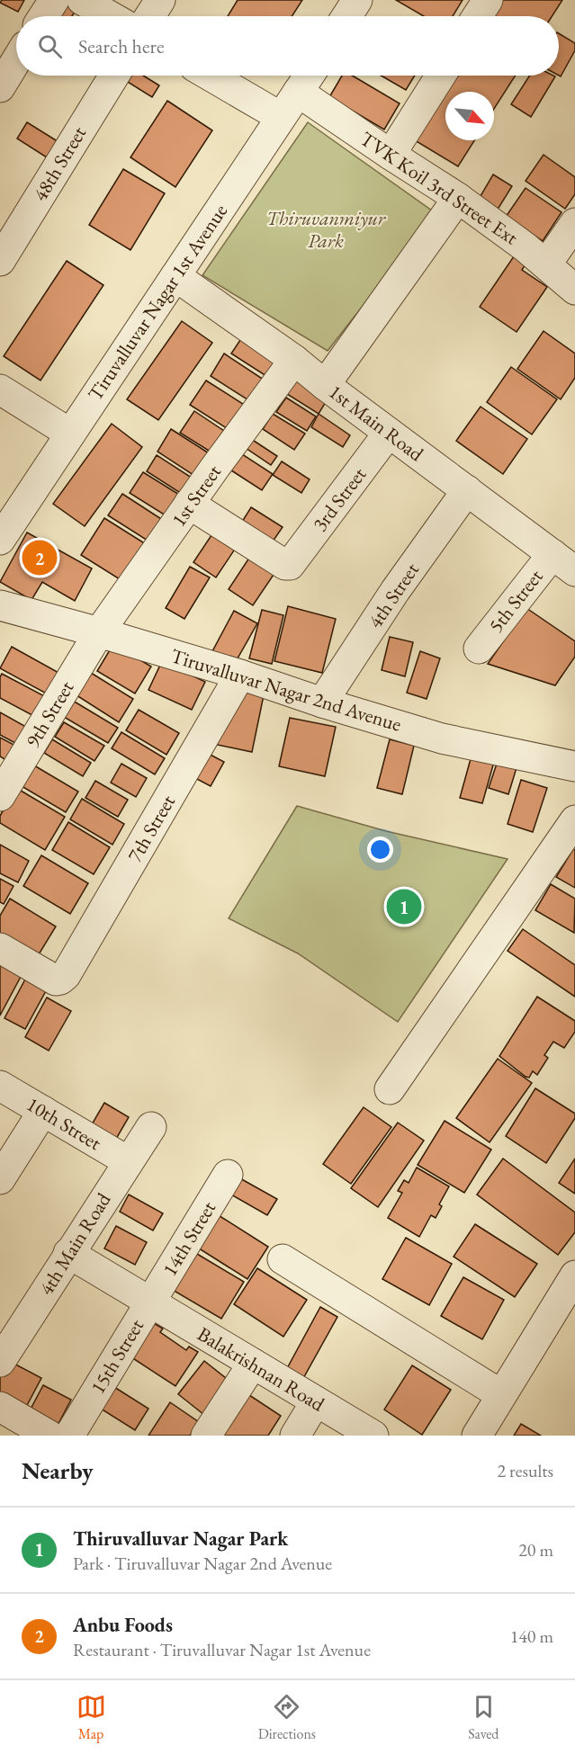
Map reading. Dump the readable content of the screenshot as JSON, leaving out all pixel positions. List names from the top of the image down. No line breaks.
{"streets":{"street":["48th Street","TVK Koil 3rd Street Ext","Tiruvalluvar Nagar 1st Avenue","1st Main Road","1st Street","3rd Street","4th Street","5th Street","Tiruvalluvar Nagar 2nd Avenue","9th Street","7th Street","10th Street","14th Street","4th Main Road","15th Street","Balakrishnan Road"]},"crossings":[["TVK Koil 3rd Street Ext","Tiruvalluvar Nagar 1st Avenue"],["Tiruvalluvar Nagar 1st Avenue","1st Main Road"],["1st Main Road","1st Street"],["1st Main Road","3rd Street"],["1st Main Road","4th Street"],["1st Main Road","5th Street"],["1st Street","3rd Street"],["1st Street","Tiruvalluvar Nagar 2nd Avenue"],["1st Street","9th Street"],["4th Street","Tiruvalluvar Nagar 2nd Avenue"],["Tiruvalluvar Nagar 2nd Avenue","9th Street"],["Tiruvalluvar Nagar 2nd Avenue","7th Street"],["10th Street","4th Main Road"],["14th Street","15th Street"],["14th Street","Balakrishnan Road"],["4th Main Road","15th Street"],["15th Street","Balakrishnan Road"]],"parks":["Thiruvanmiyur Park"],"north":"bottom right","page":{"search":"Search here","pins":["2","1"],"heading":["Nearby","2 results"],"list":[{"mark":"1","name":"Thiruvalluvar Nagar Park","note":"Park · Tiruvalluvar Nagar 2nd Avenue","value":"20 m"},{"mark":"2","name":"Anbu Foods","note":"Restaurant · Tiruvalluvar Nagar 1st Avenue","value":"140 m"}],"nav":["Map","Directions","Saved"]}}
